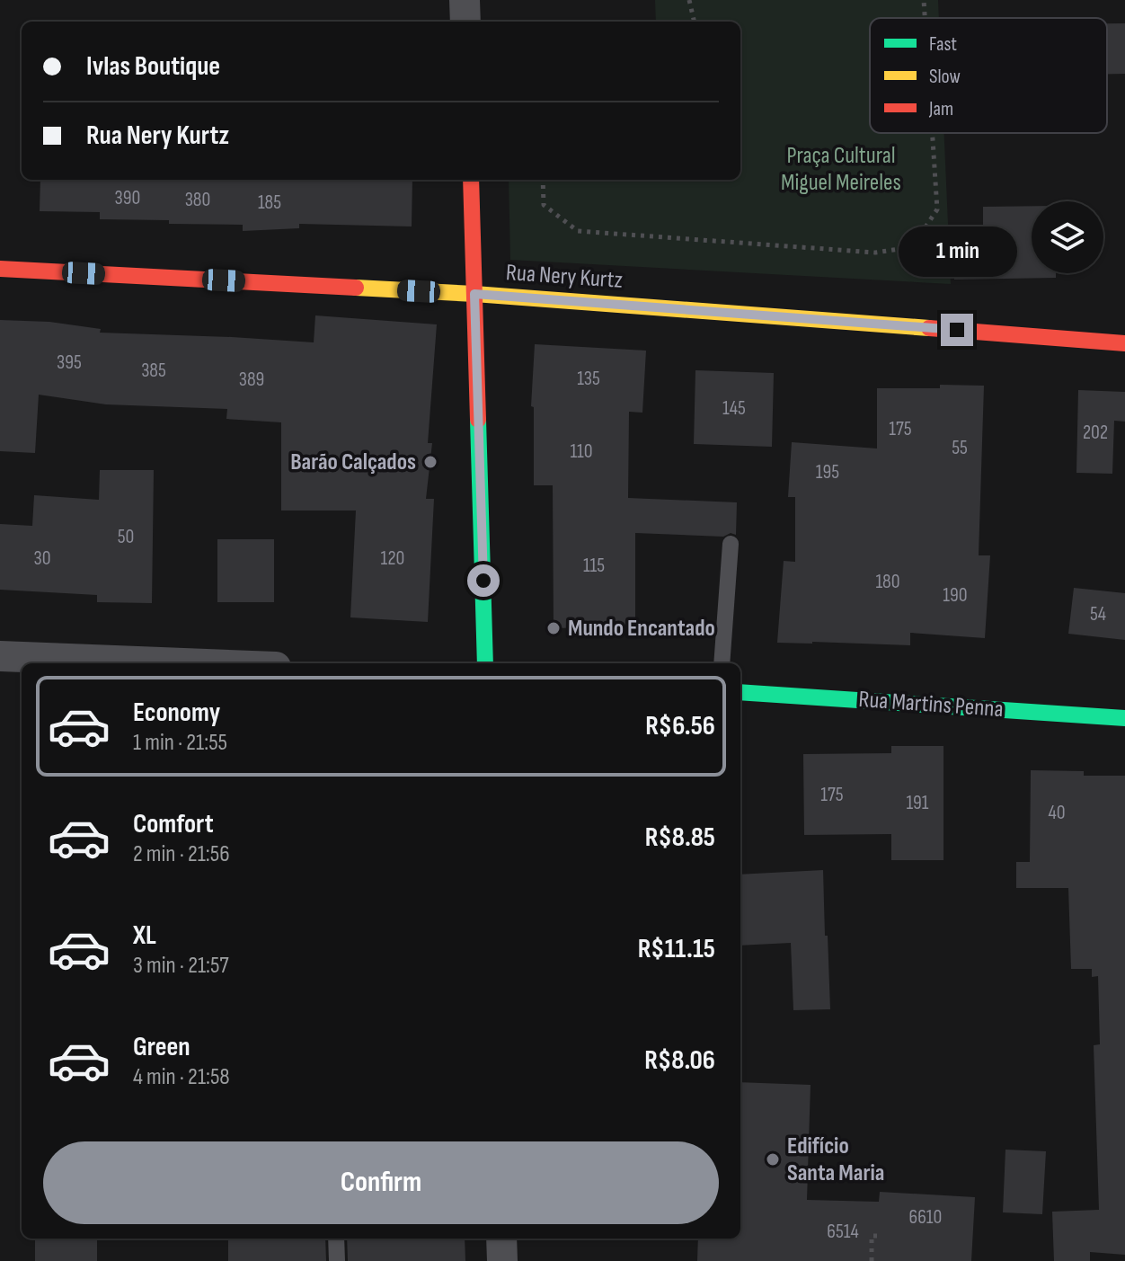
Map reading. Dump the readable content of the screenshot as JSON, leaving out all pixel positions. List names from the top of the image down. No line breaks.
{"streets":{"street":["Rua Nery Kurtz","Rua Martins Penna"]},"parks":["Praça Cultural Miguel Meireles"],"places":["Barão Calçados","Mundo Encantado","Edifício Santa Maria"],"house_numbers":["390","380","185","395","385","135","389","145","175","202","55","110","195","50","30","120","115","180","190","54","175","191","40","6610","6514"],"legend":["Fast","Slow","Jam"],"page":{"banner":["Ivlas Boutique","Rua Nery Kurtz"],"bubble":"1 min","list":[{"name":"Economy","note":"1 min · 21:55","value":"R$6.56"},{"name":"Comfort","note":"2 min · 21:56","value":"R$8.85"},{"name":"XL","note":"3 min · 21:57","value":"R$11.15"},{"name":"Green","note":"4 min · 21:58","value":"R$8.06"}],"buttons":"Confirm"}}
